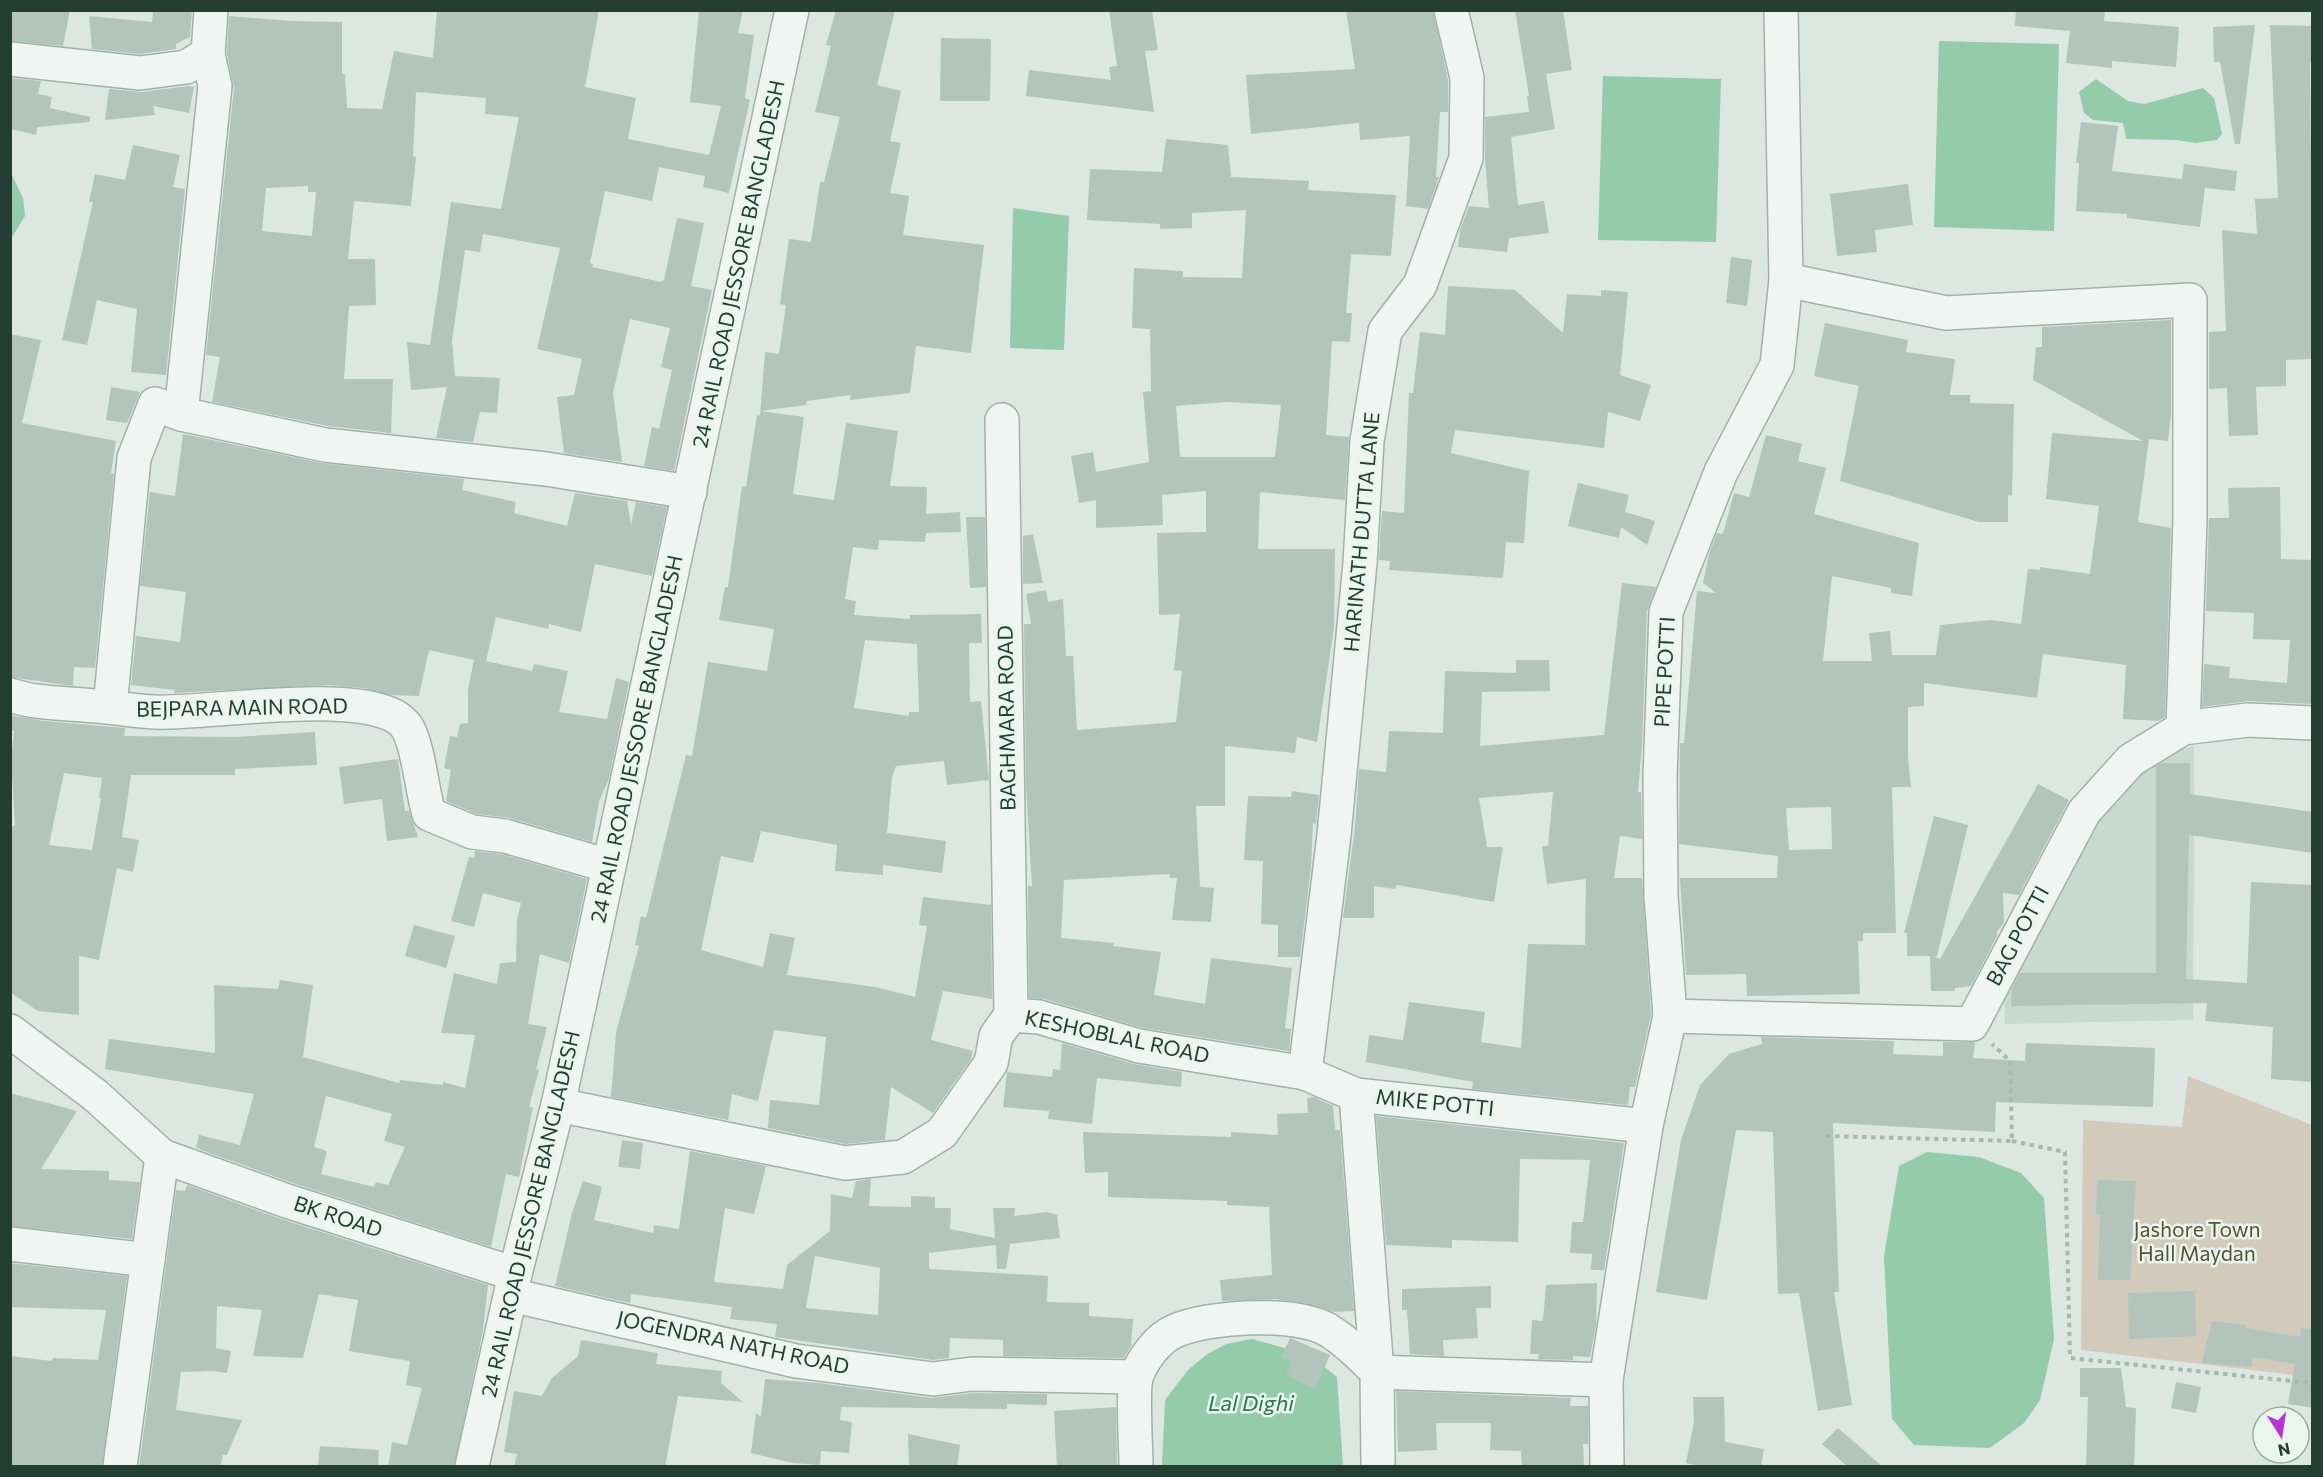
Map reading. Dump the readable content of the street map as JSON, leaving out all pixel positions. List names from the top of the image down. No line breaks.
{"streets":{"street":["24 RAIL ROAD JESSORE BANGLADESH","HARINATH DUTTA LANE","PIPE POTTI","BEJPARA MAIN ROAD","BAGHMARA ROAD","BAG POTTI","KESHOBLAL ROAD","MIKE POTTI","BK ROAD","JOGENDRA NATH ROAD"]},"crossings":[["24 RAIL ROAD JESSORE BANGLADESH","BEJPARA MAIN ROAD"],["24 RAIL ROAD JESSORE BANGLADESH","KESHOBLAL ROAD"],["24 RAIL ROAD JESSORE BANGLADESH","BK ROAD"],["24 RAIL ROAD JESSORE BANGLADESH","JOGENDRA NATH ROAD"],["HARINATH DUTTA LANE","KESHOBLAL ROAD"],["PIPE POTTI","MIKE POTTI"],["BAGHMARA ROAD","KESHOBLAL ROAD"],["KESHOBLAL ROAD","MIKE POTTI"],["BK ROAD","JOGENDRA NATH ROAD"]],"water":["Lal Dighi"],"parks":["Jashore Town Hall Maydan"],"north":"bottom"}
